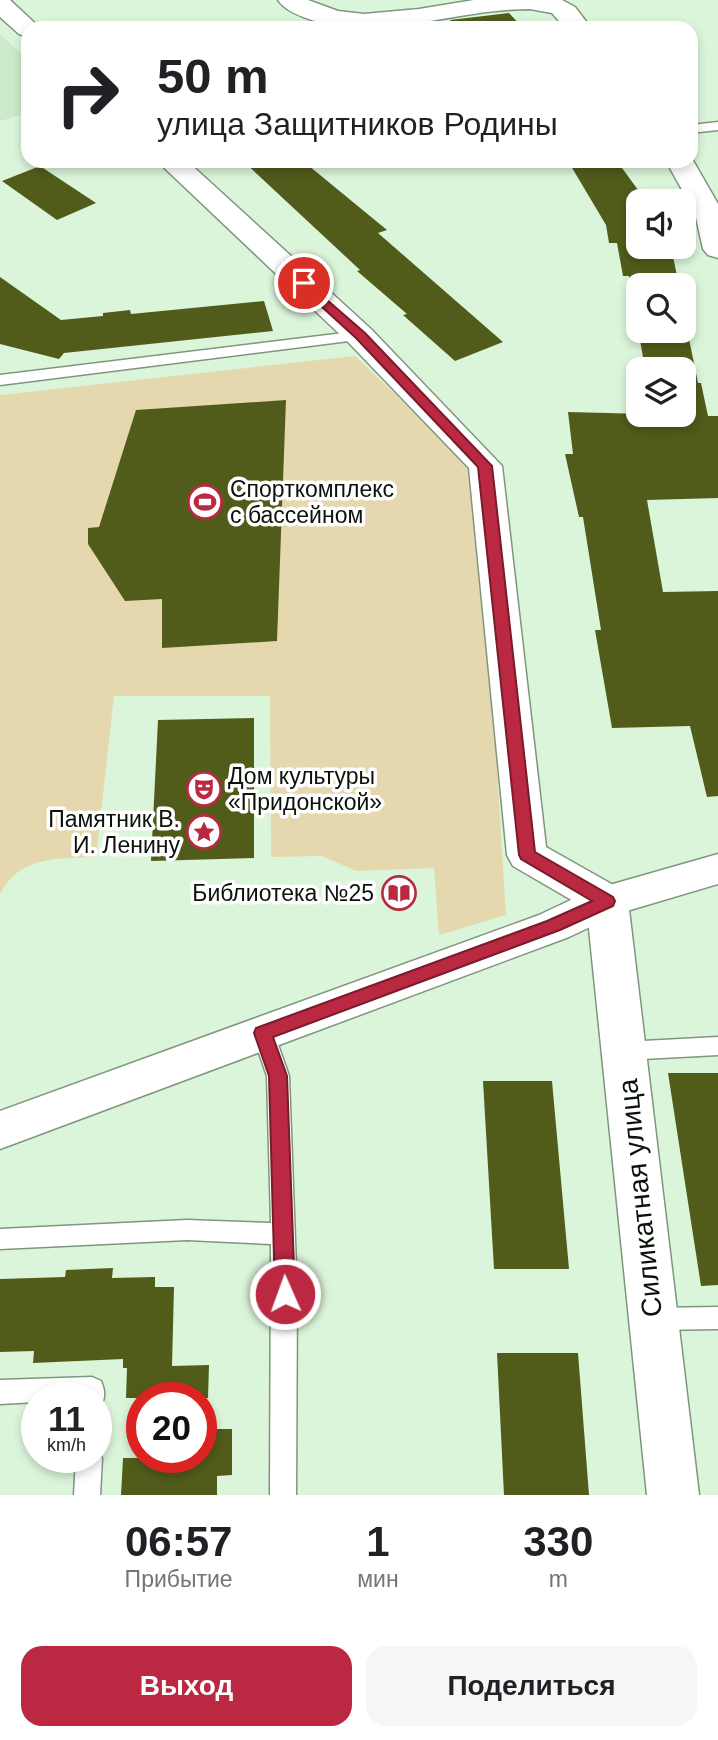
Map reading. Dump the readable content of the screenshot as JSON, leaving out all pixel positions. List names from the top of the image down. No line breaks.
{"streets":{"street":["Силикатная улица"]},"places":{"sports":["Спорткомплекс с бассейном"],"theatre":["Дом культуры «Придонской»"],"place":["Памятник В. И. Ленину"],"library":["Библиотека №25"]},"page":{"turn":["50 m","улица Защитников Родины"],"speed":"11 km/h","limit":"20","eta":["06:57","Прибытие","1","мин","330","m"],"buttons":["Выход","Поделиться"]}}
